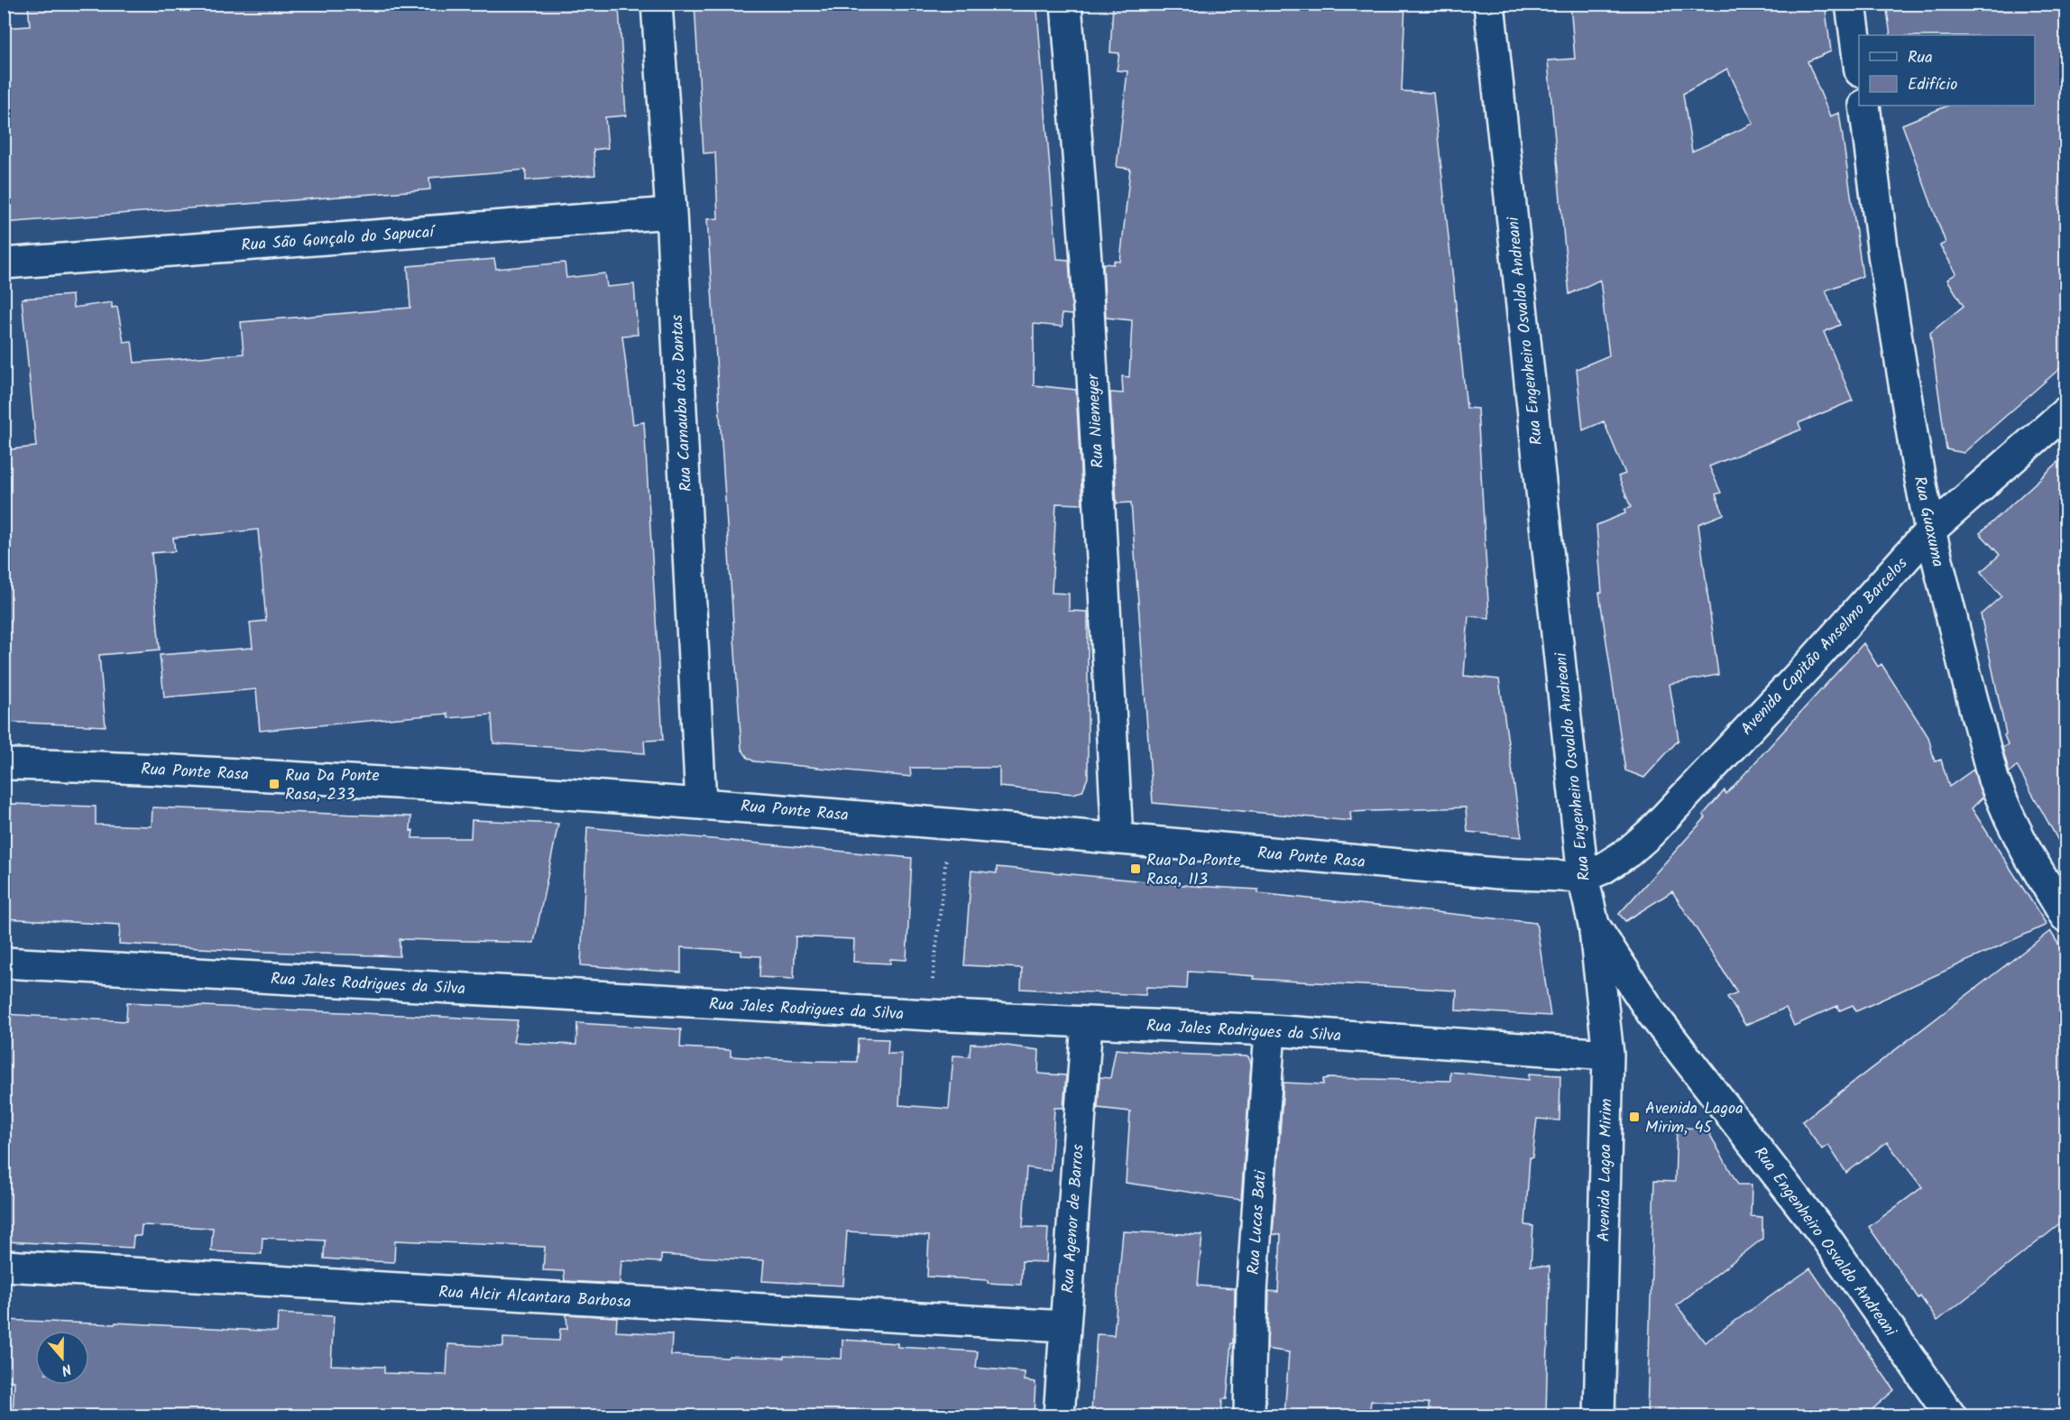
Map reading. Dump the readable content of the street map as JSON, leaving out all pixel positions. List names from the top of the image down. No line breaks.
{"streets":{"street":["Rua São Gonçalo do Sapucaí","Rua Engenheiro Osvaldo Andreani","Rua Carnauba dos Dantas","Rua Niemeyer","Rua Guaxuma","Avenida Capitão Anselmo Barcelos","Rua Ponte Rasa","Rua Jales Rodrigues da Silva","Avenida Lagoa Mirim","Rua Agenor de Barros","Rua Lucas Bati","Rua Alcir Alcantara Barbosa"]},"crossings":[["Rua São Gonçalo do Sapucaí","Rua Carnauba dos Dantas"],["Rua Engenheiro Osvaldo Andreani","Avenida Capitão Anselmo Barcelos"],["Rua Engenheiro Osvaldo Andreani","Rua Ponte Rasa"],["Rua Engenheiro Osvaldo Andreani","Avenida Lagoa Mirim"],["Rua Carnauba dos Dantas","Rua Ponte Rasa"],["Rua Niemeyer","Rua Ponte Rasa"],["Rua Guaxuma","Avenida Capitão Anselmo Barcelos"],["Avenida Capitão Anselmo Barcelos","Rua Ponte Rasa"],["Rua Jales Rodrigues da Silva","Avenida Lagoa Mirim"],["Rua Jales Rodrigues da Silva","Rua Agenor de Barros"],["Rua Jales Rodrigues da Silva","Rua Lucas Bati"],["Rua Agenor de Barros","Rua Alcir Alcantara Barbosa"]],"places":{"transit":["Rua Da Ponte Rasa, 233","Rua Da Ponte Rasa, 113","Avenida Lagoa Mirim, 45"]},"legend":["Rua","Edifício"],"north":"bottom"}
